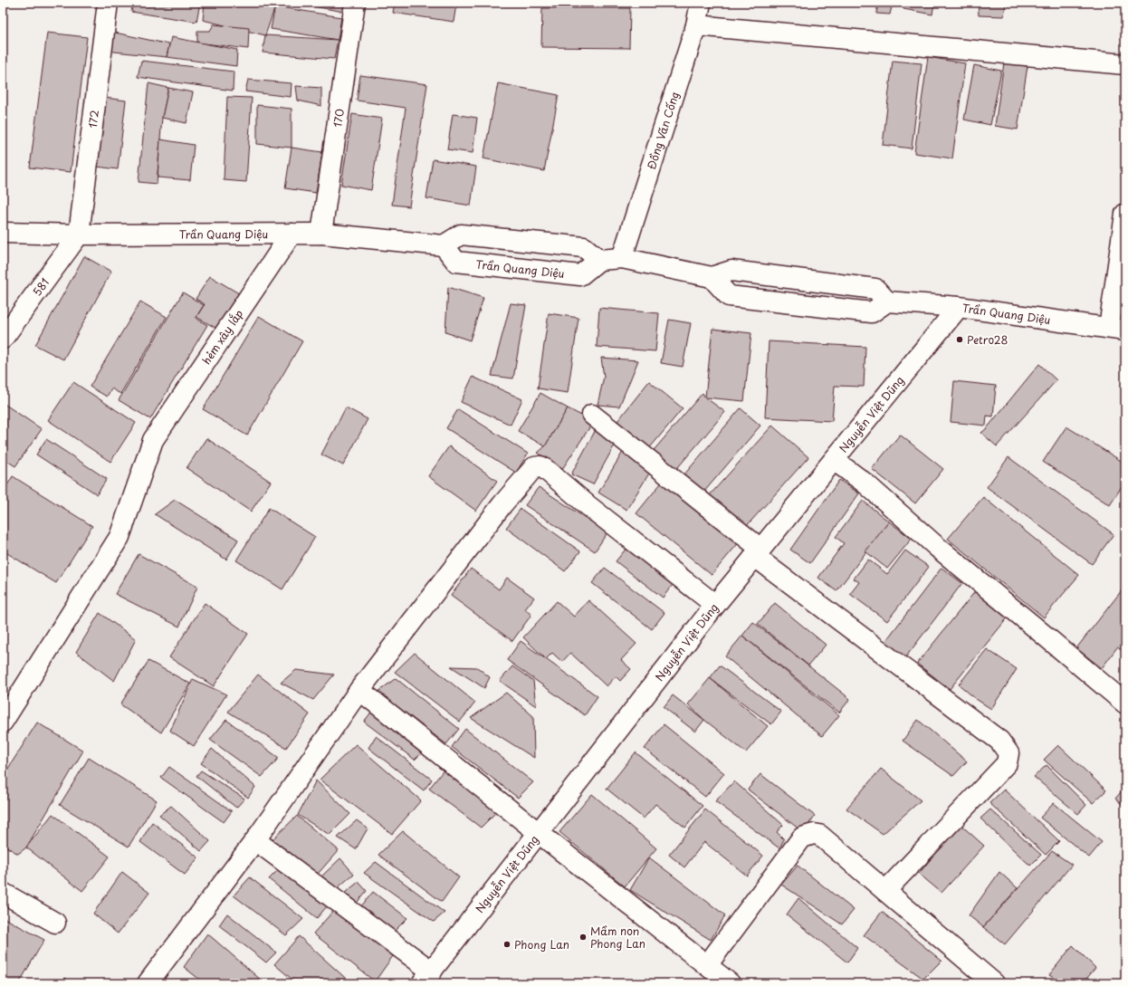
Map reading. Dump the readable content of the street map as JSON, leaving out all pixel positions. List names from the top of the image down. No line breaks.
{"streets":{"street":["172","170","Đồng Văn Cống","Trần Quang Diệu","581","hẻm xây lắp","Nguyễn Việt Dũng"]},"crossings":[["172","Trần Quang Diệu"],["172","581"],["170","Trần Quang Diệu"],["Đồng Văn Cống","Trần Quang Diệu"],["Trần Quang Diệu","581"],["Trần Quang Diệu","hẻm xây lắp"],["Trần Quang Diệu","Nguyễn Việt Dũng"]],"places":["Petro28","Mầm non Phong Lan","Phong Lan"]}
